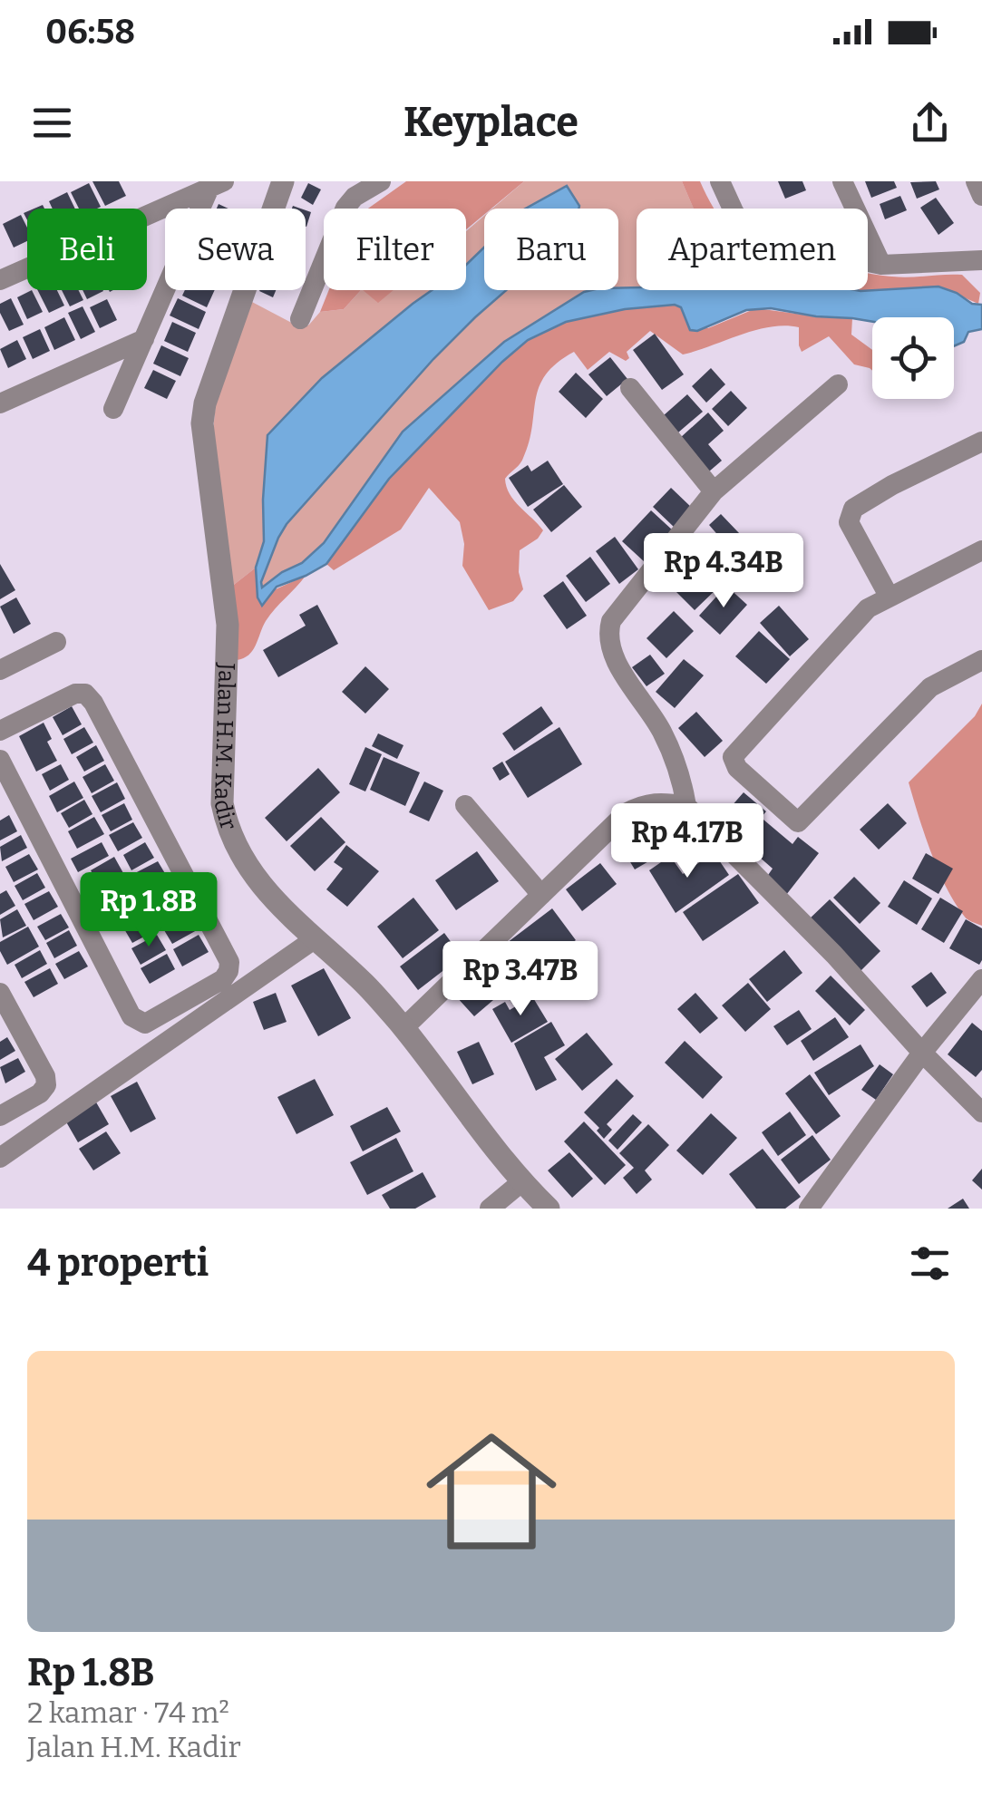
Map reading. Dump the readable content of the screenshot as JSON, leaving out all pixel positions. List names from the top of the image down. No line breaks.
{"streets":{"street":["Jalan H.M. Kadir"]},"page":{"status":"06:58","header":"Keyplace","chip":["Beli","Sewa","Filter","Baru","Apartemen"],"price":["Rp 4.34B","Rp 4.17B","Rp 1.8B","Rp 3.47B"],"heading":"4 properti","list":[{"name":"Rp 1.8B","note":"2 kamar · 74 m² · Jalan H.M. Kadir"}]}}
